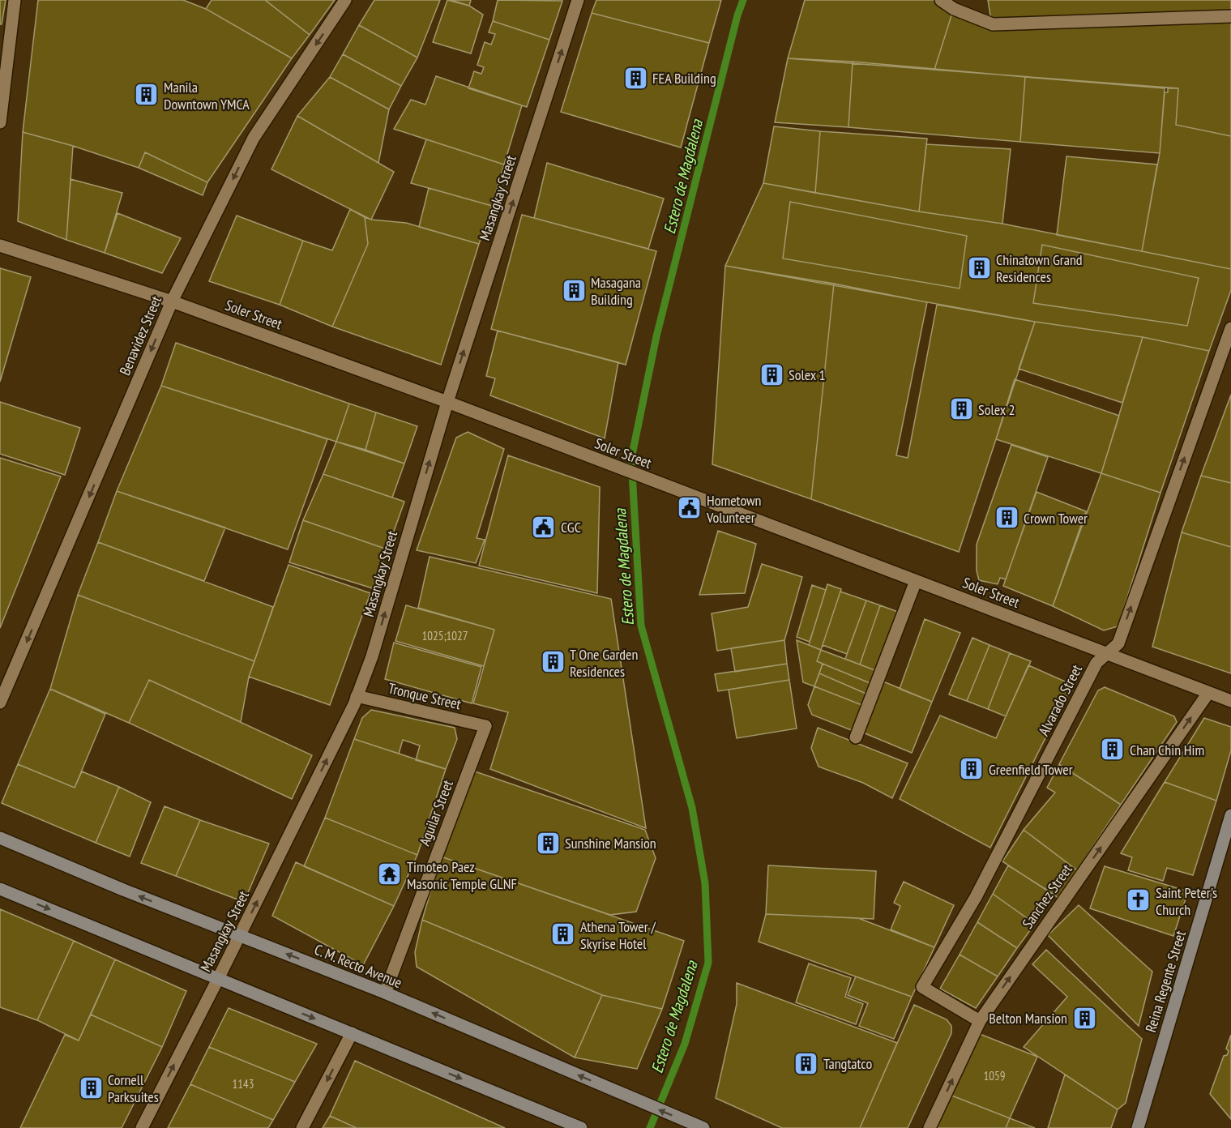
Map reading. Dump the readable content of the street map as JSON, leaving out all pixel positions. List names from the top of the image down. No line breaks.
{"streets":{"main road":["C. M. Recto Avenue","Reina Regente Street"],"street":["Masangkay Street","Soler Street","Benavidez Street","Tronque Street","Alvarado Street","Aguilar Street","Sanchez Street"]},"crossings":[["Masangkay Street","Soler Street"],["Masangkay Street","Tronque Street"],["Masangkay Street","C. M. Recto Avenue"],["Soler Street","Benavidez Street"],["Soler Street","Alvarado Street"],["Soler Street","Sanchez Street"],["Tronque Street","Aguilar Street"],["Alvarado Street","Sanchez Street"],["Aguilar Street","C. M. Recto Avenue"]],"one_way":["Masangkay Street","Benavidez Street","Alvarado Street","Sanchez Street"],"water":["Estero de Magdalena"],"places":{"building":["FEA Building","Manila Downtown YMCA","Chinatown Grand Residences","Masagana Building","Solex 1","Solex 2","Crown Tower","T One Garden Residences","Chan Chin Him","Greenfield Tower","Sunshine Mansion","Athena Tower / Skyrise Hotel","Belton Mansion","Tangtatco","Cornell Parksuites"],"public building":["Hometown Volunteer","CGC"],"temple":["Timoteo Paez Masonic Temple GLNF"],"church":["Saint Peter's Church"]},"house_numbers":["1025;1027","1059","1143"]}
